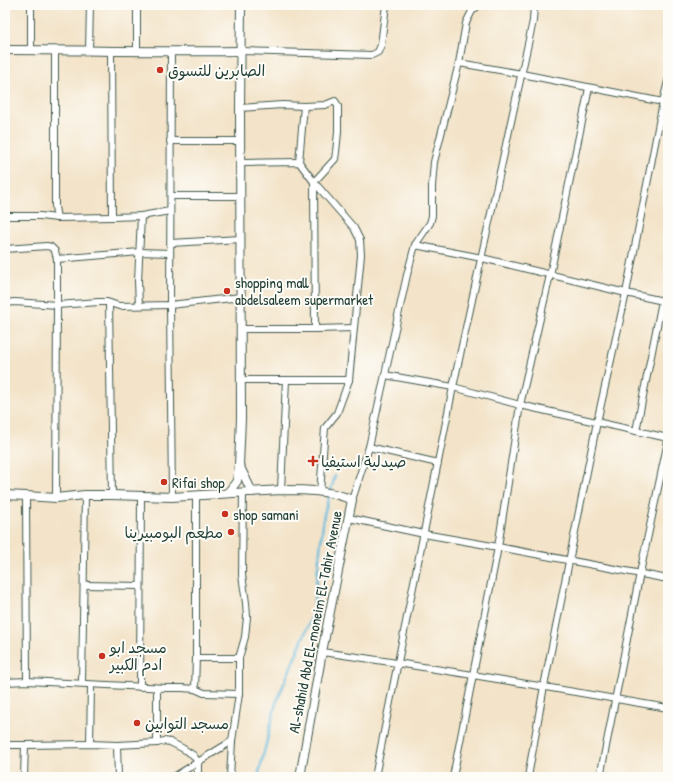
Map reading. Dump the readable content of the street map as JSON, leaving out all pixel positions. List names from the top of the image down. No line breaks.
{"streets":{"street":["Al-shahid Abd El-moneim El-Tahir Avenue"]},"places":{"other":["الصابرين للتسوق","shopping mall abdelsaleem supermarket","Rifai shop","shop samani","مطعم البومبيرينا","مسجد ابو ادم الكبير","مسجد التوابين"],"health":["صيدلية استيفيا"]}}
